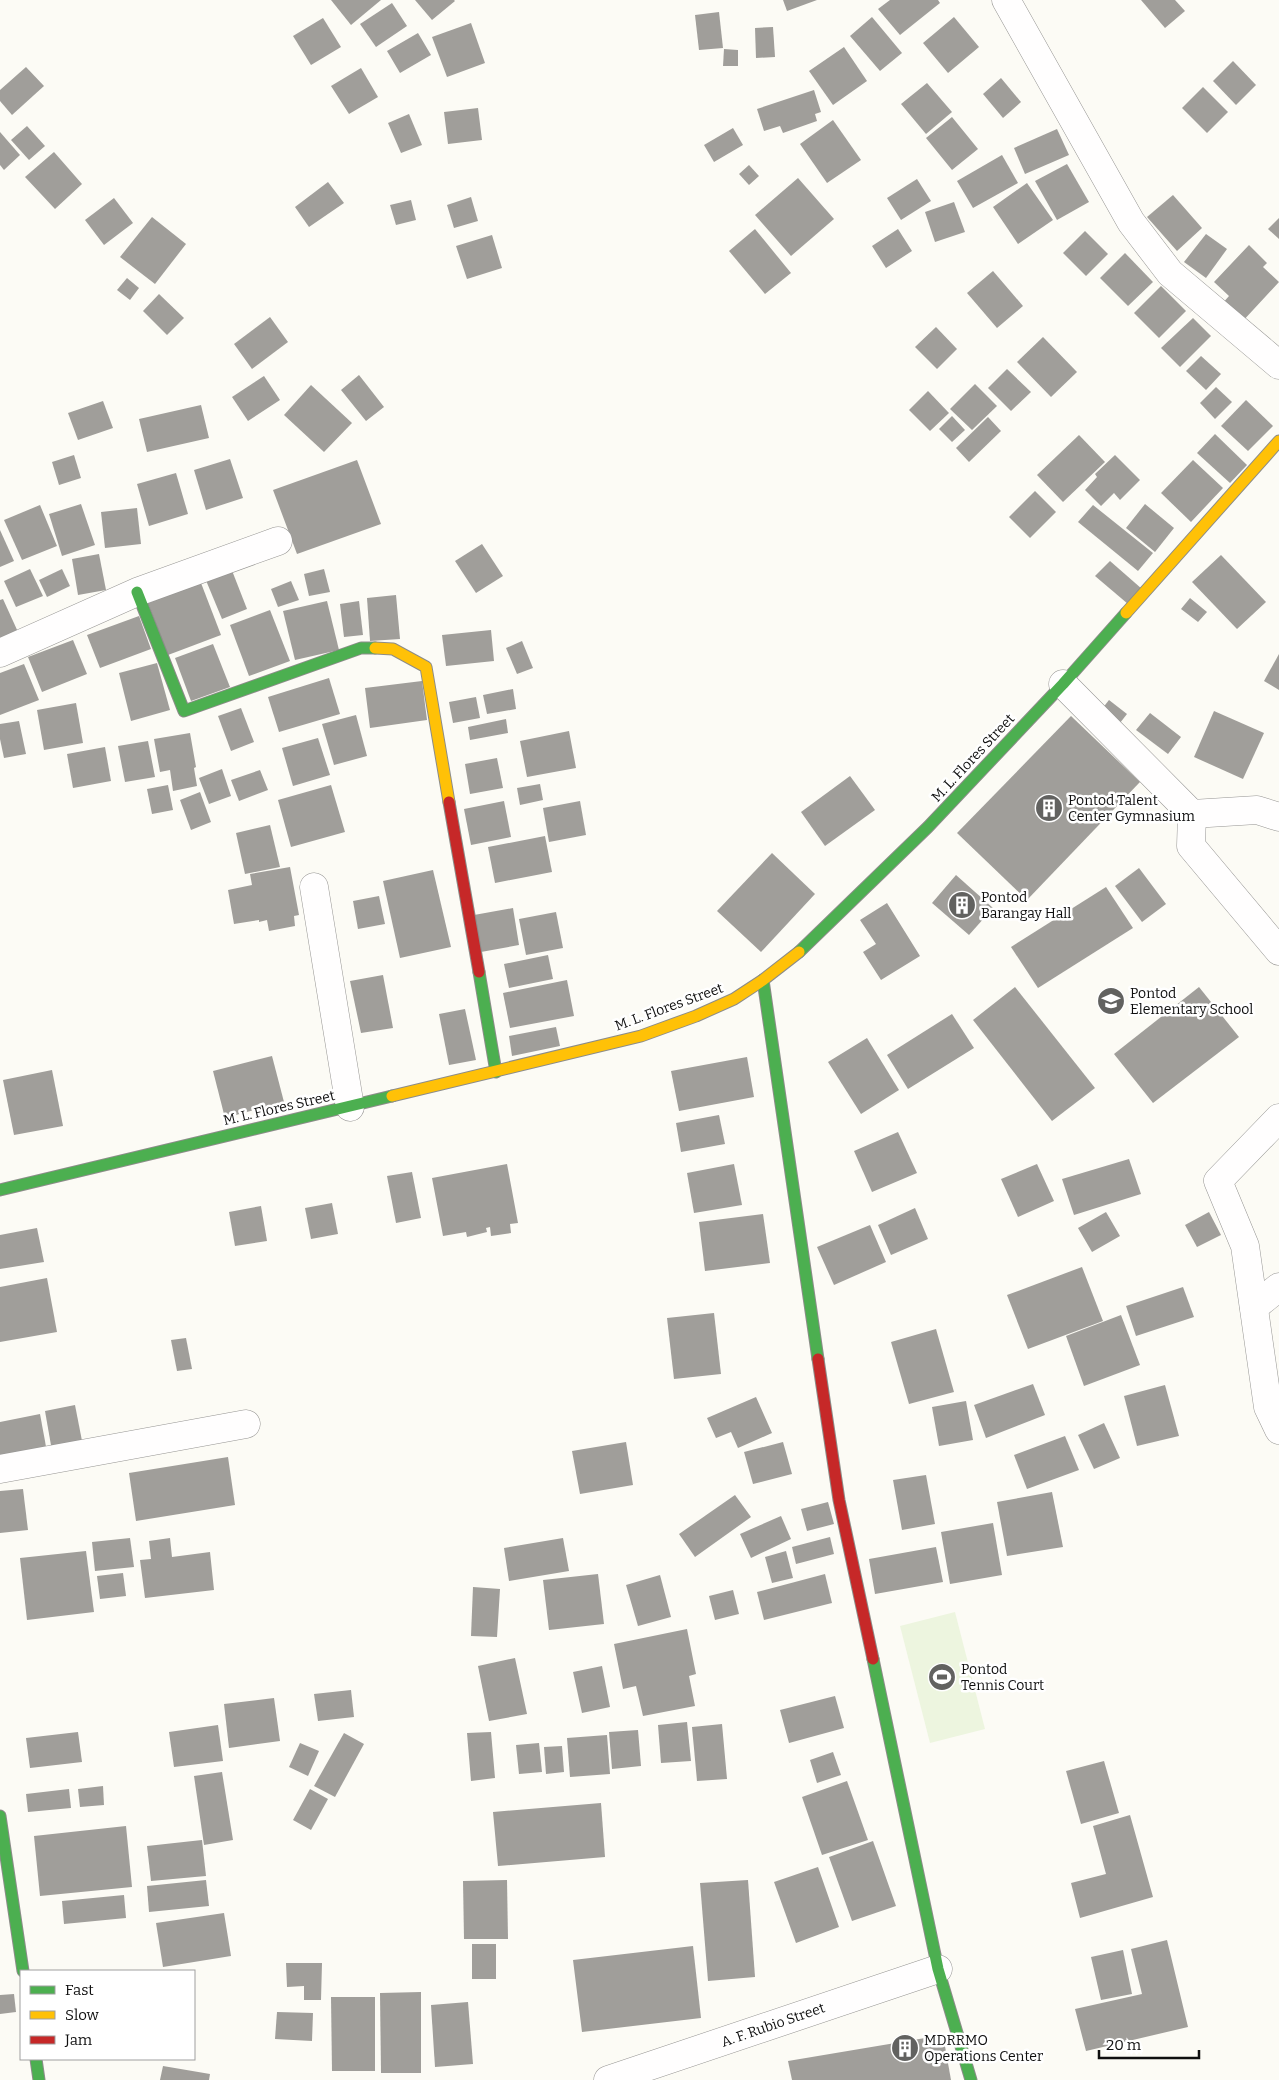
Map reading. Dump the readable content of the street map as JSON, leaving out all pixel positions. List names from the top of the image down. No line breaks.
{"streets":{"street":["M. L. Flores Street","A. F. Rubio Street"]},"places":{"building":["Pontod Talent Center Gymnasium","Pontod Barangay Hall","MDRRMO Operations Center"],"school or university":["Pontod Elementary School"],"sports":["Pontod Tennis Court"]},"legend":["Fast","Slow","Jam"],"scale_bar":"20 m"}
